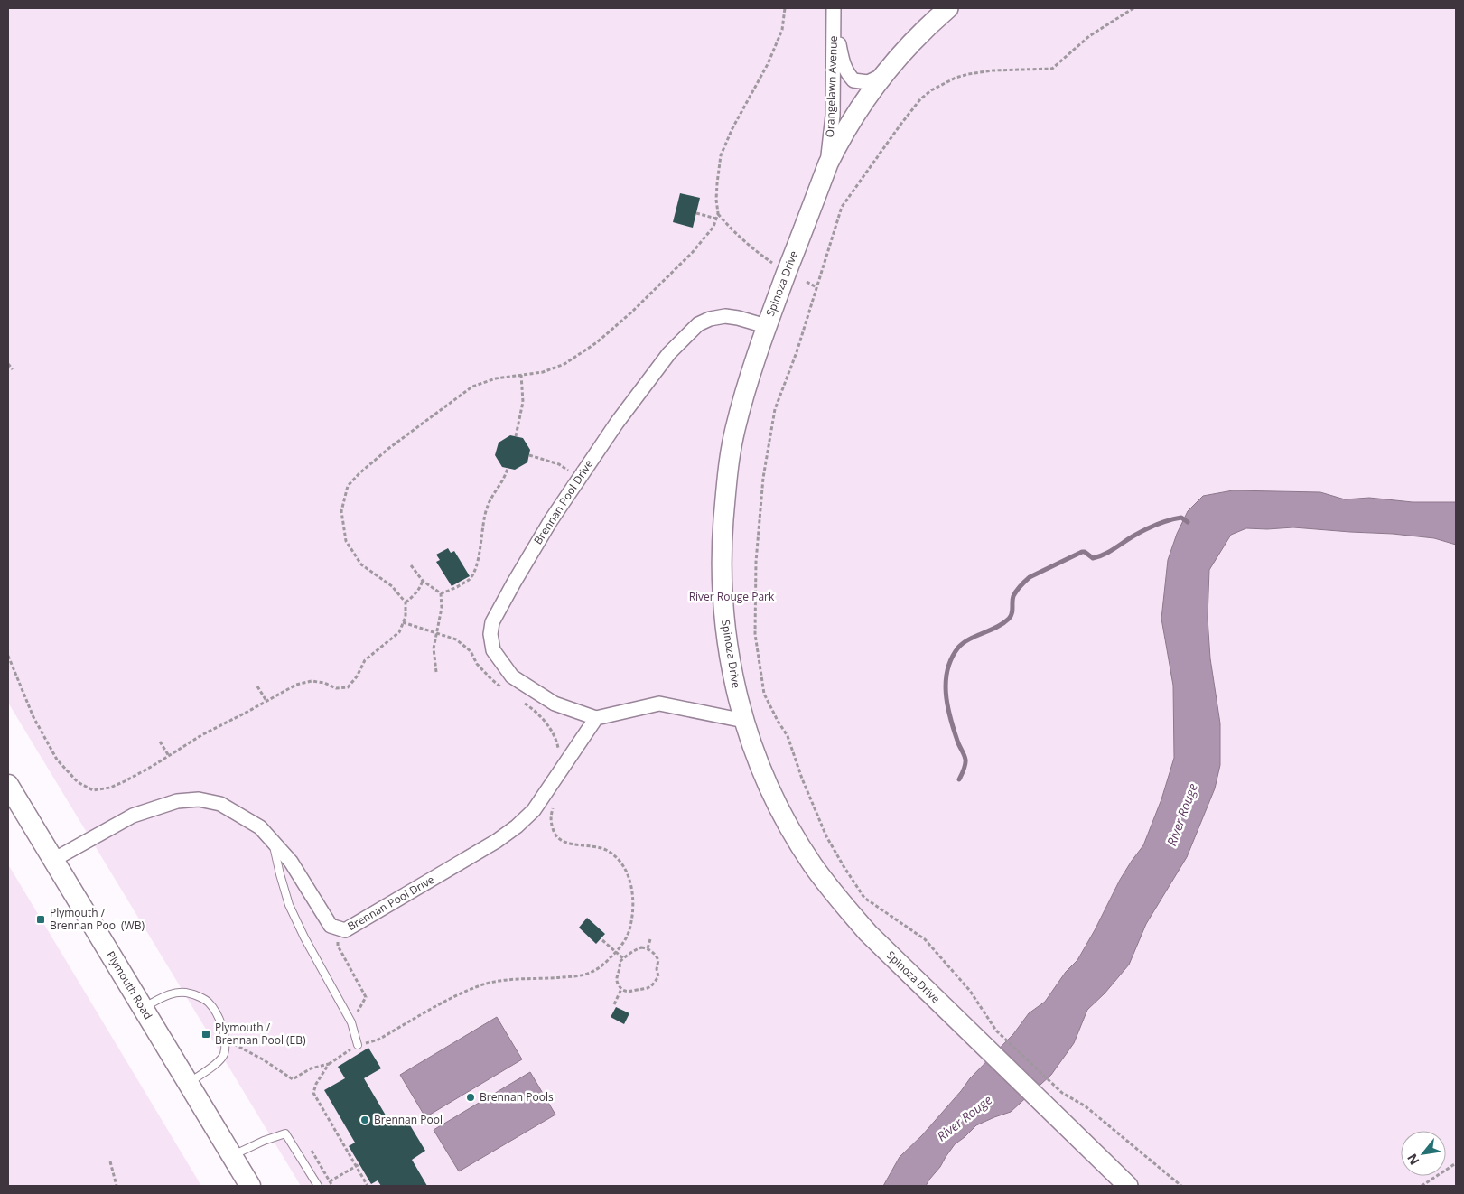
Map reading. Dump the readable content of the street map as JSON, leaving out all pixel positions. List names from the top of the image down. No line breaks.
{"streets":{"main road":["Plymouth Road"],"street":["Orangelawn Avenue","Spinoza Drive","Brennan Pool Drive"]},"crossings":[["Orangelawn Avenue","Spinoza Drive"],["Spinoza Drive","Brennan Pool Drive"],["Brennan Pool Drive","Plymouth Road"]],"water":["River Rouge"],"parks":["River Rouge Park"],"places":{"transit":["Plymouth / Brennan Pool (WB)","Plymouth / Brennan Pool (EB)"],"other":["Brennan Pools","Brennan Pool"]},"north":"bottom left"}
